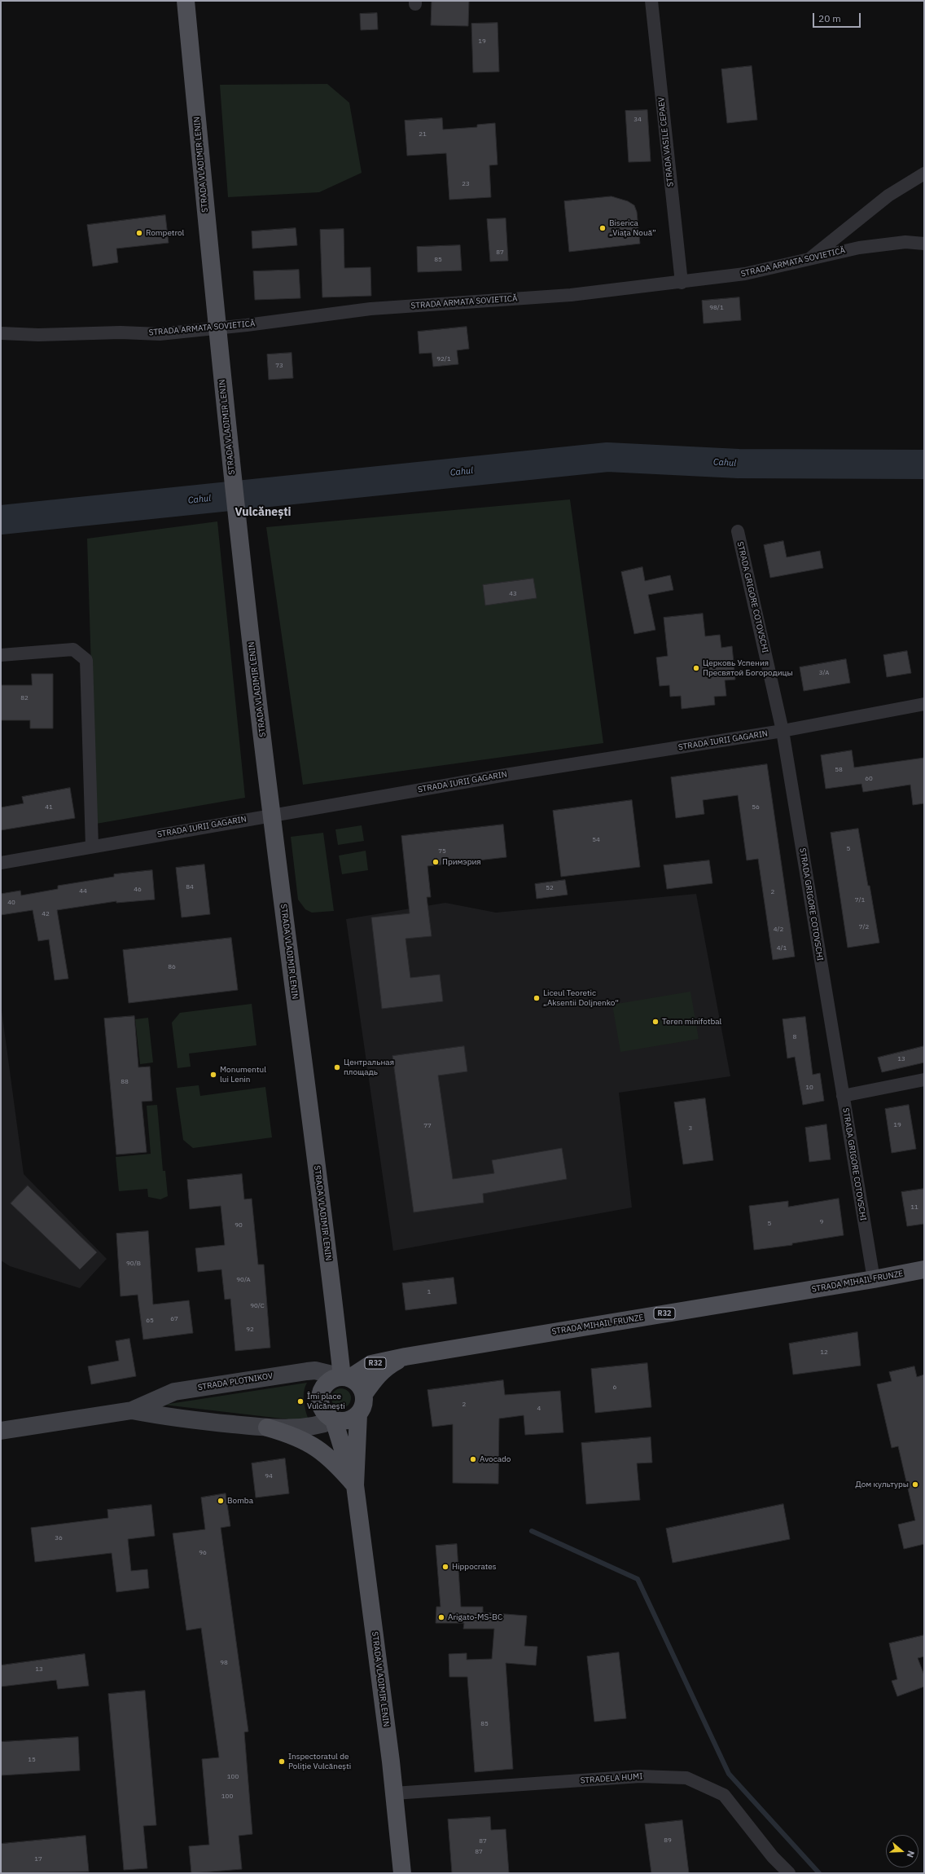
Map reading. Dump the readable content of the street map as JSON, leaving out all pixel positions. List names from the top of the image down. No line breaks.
{"streets":{"main road":["STRADA VLADIMIR LENIN","STRADA MIHAIL FRUNZE","R32","STRADA PLOTNIKOV"],"street":["STRADA VASILE CEPAEV","STRADA ARMATA SOVIETICĂ","STRADA GRIGORE COTOVSCHI","STRADA IURII GAGARIN","STRADELA HUMI"]},"crossings":[["STRADA VASILE CEPAEV","STRADA ARMATA SOVIETICĂ"],["STRADA VLADIMIR LENIN","STRADA ARMATA SOVIETICĂ"],["STRADA VLADIMIR LENIN","STRADA IURII GAGARIN"],["STRADA VLADIMIR LENIN","STRADA MIHAIL FRUNZE"],["STRADA VLADIMIR LENIN","STRADA PLOTNIKOV"],["STRADA VLADIMIR LENIN","STRADELA HUMI"],["STRADA GRIGORE COTOVSCHI","STRADA IURII GAGARIN"],["STRADA GRIGORE COTOVSCHI","STRADA MIHAIL FRUNZE"],["STRADA MIHAIL FRUNZE","STRADA PLOTNIKOV"]],"districts":["Vulcănești"],"water":["Cahul"],"places":["Biserica „Viața Nouă”","Rompetrol","Церковь Успения Пресвятой Богородицы","Примэрия","Liceul Teoretic „Aksentii Doljnenko“","Teren minifotbal","Центральная площадь","Monumentul lui Lenin","Îmi place Vulcănești","Avocado","Дом культуры","Bomba","Hippocrates","Arigato-MS-BC","Inspectoratul de Poliție Vulcănești"],"house_numbers":["19","34","21","23","87","85","98/1","92/1","73","43","3/A","82","58","60","41","56","54","5","75","84","52","46","44","2","7/1","40","42","7/2","4/2","4/1","86","8","13","88","10","19","77","3","11","9","5","90","90/B","90/A","1","90/C","67","65","92","12","6","2","4","94","36","96","98","13","85","15","100","100","89","87","87","17"],"scale_bar":"20 m","north":"right"}
